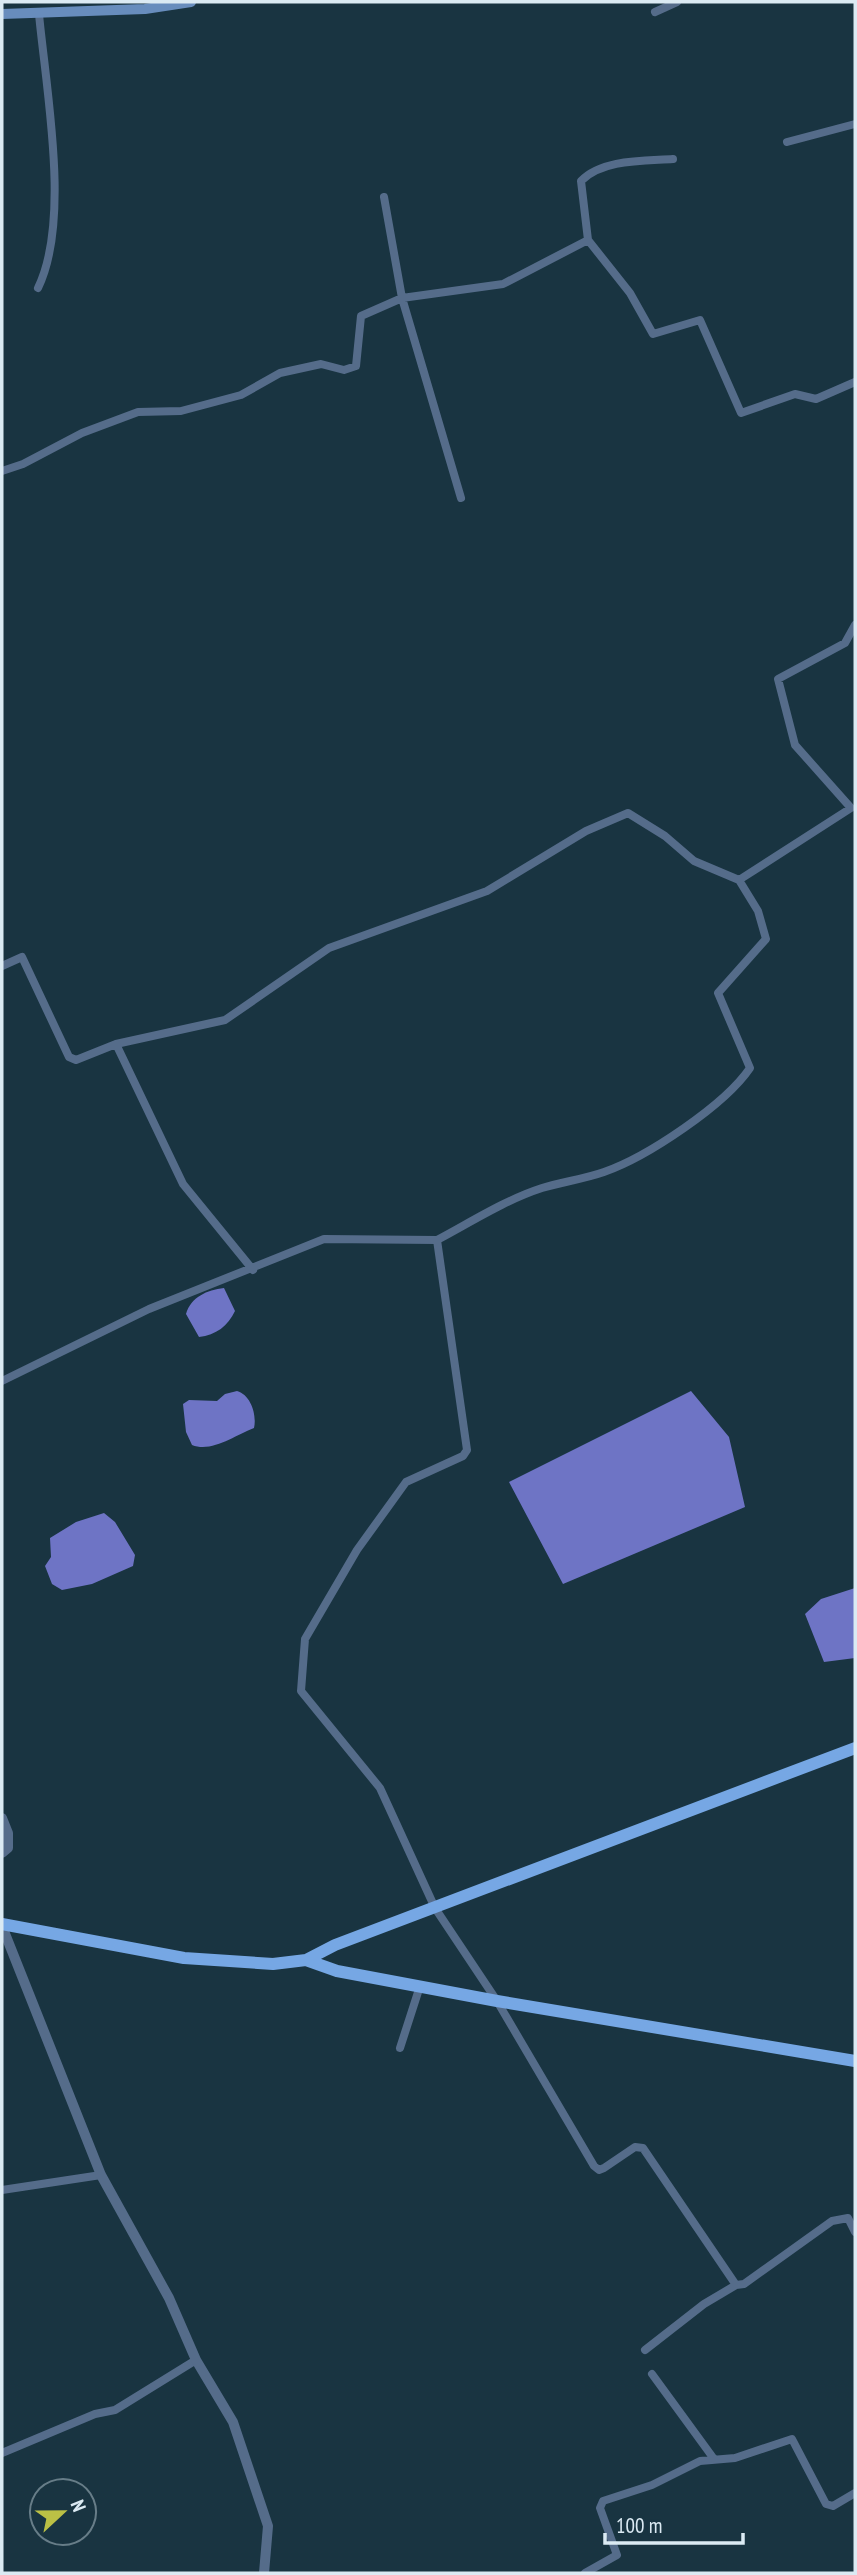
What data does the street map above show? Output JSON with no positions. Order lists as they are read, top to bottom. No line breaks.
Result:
{"scale_bar":"100 m","north":"right"}
